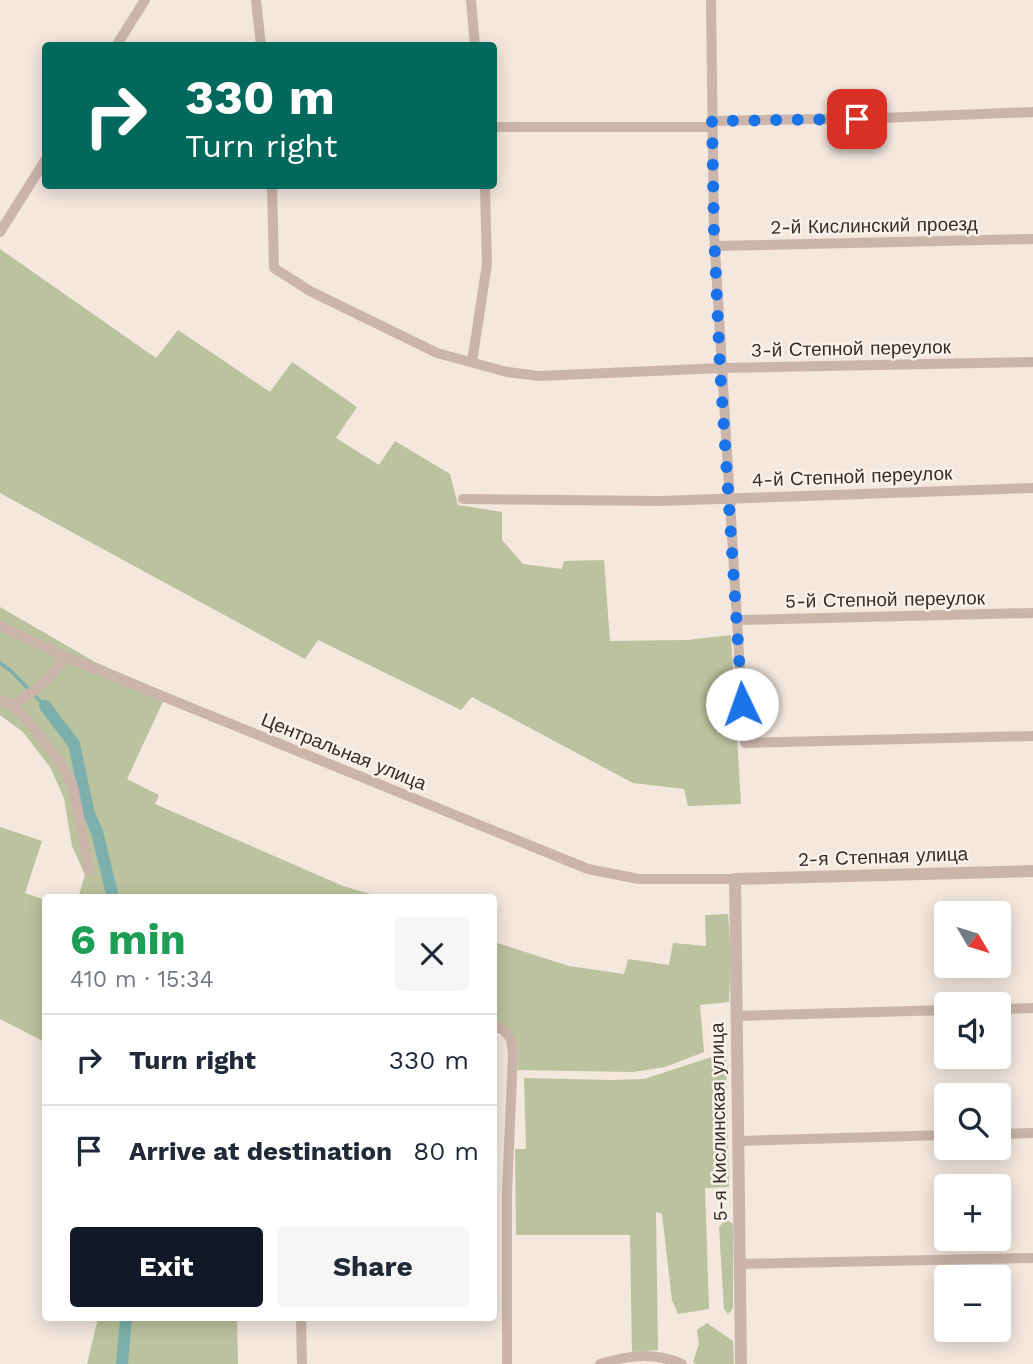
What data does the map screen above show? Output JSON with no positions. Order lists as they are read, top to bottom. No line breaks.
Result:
{"streets":{"street":["2-й Кислинский проезд","3-й Степной переулок","4-й Степной переулок","5-й Степной переулок","Центральная улица","2-я Степная улица","5-я Кислинская улица"]},"crossings":[["Центральная улица","2-я Степная улица"],["Центральная улица","5-я Кислинская улица"],["2-я Степная улица","5-я Кислинская улица"]],"north":"bottom right","page":{"turn":["330 m","Turn right"],"heading":["6 min","410 m · 15:34"],"map_buttons":["+","−"],"list":[{"name":"Turn right","value":"330 m"},{"name":"Arrive at destination","value":"80 m"}],"buttons":["Exit","Share"]}}
